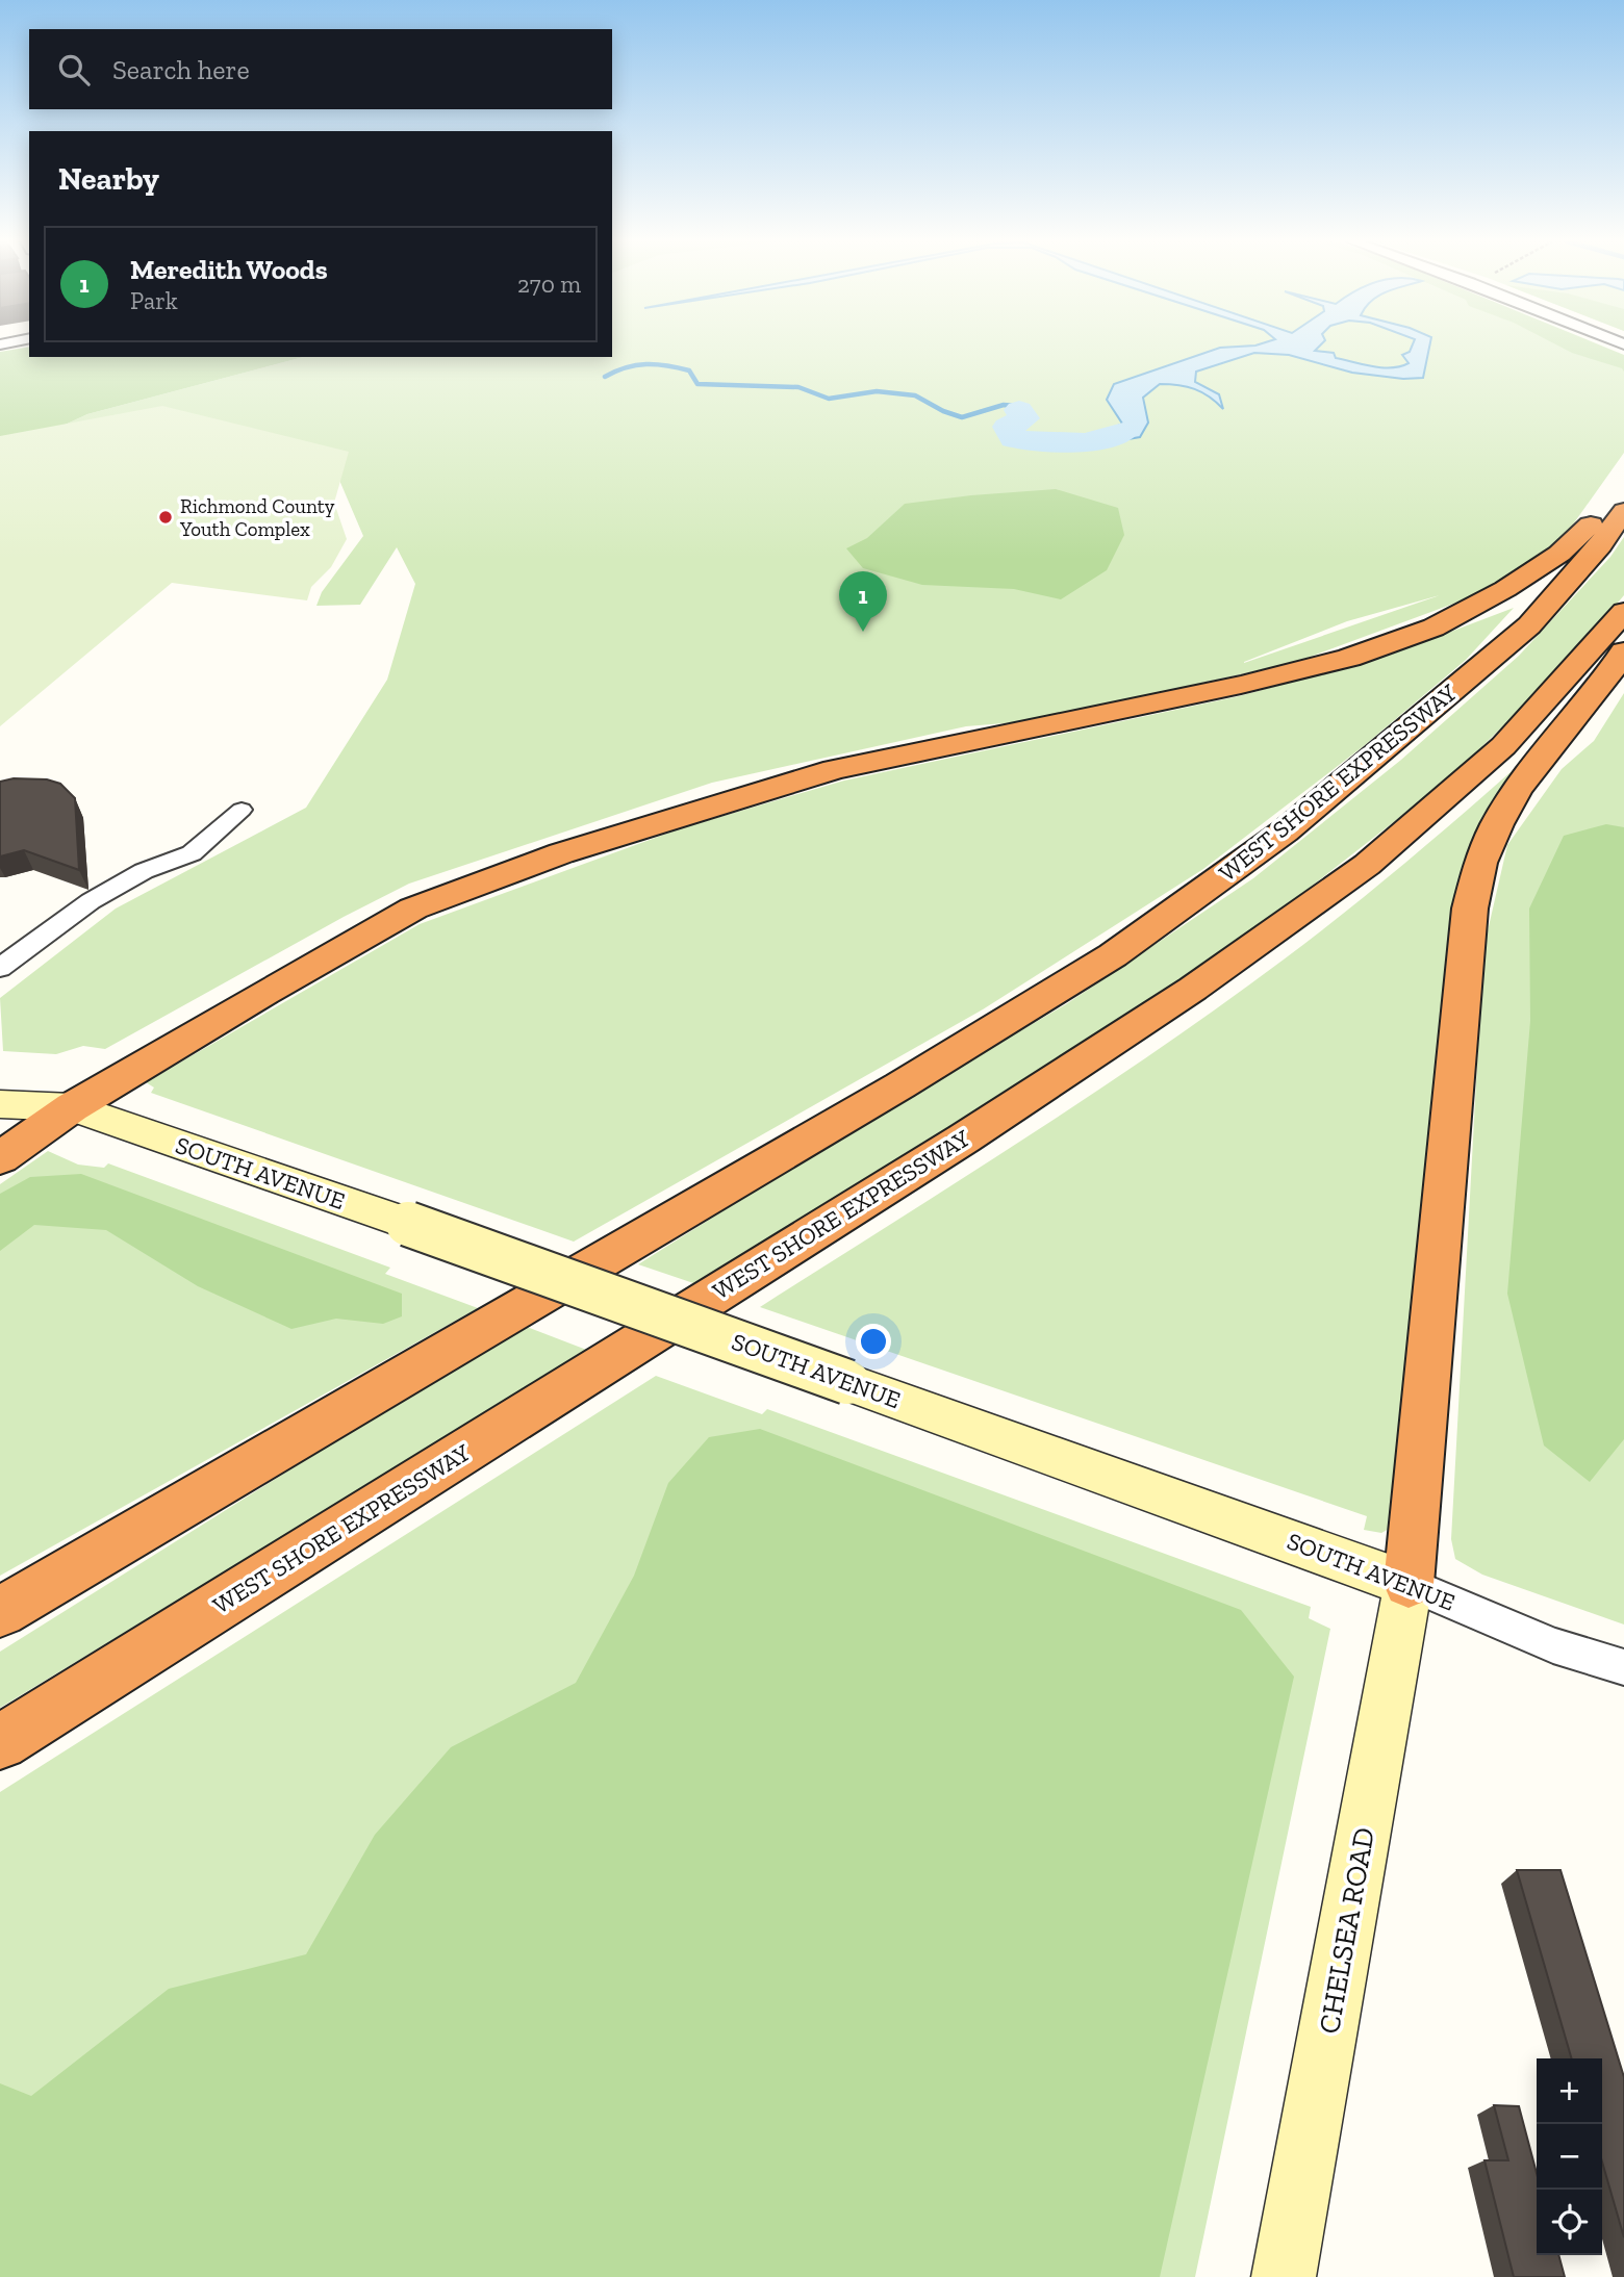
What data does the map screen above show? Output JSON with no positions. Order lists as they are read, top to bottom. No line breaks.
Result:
{"streets":{"highway":["WEST SHORE EXPRESSWAY"],"street":["SOUTH AVENUE","CHELSEA ROAD"]},"crossings":[["SOUTH AVENUE","CHELSEA ROAD"]],"places":["Richmond County Youth Complex"],"page":{"search":"Search here","heading":"Nearby","list":[{"mark":"1","name":"Meredith Woods","note":"Park","value":"270 m"}],"pins":"1","map_buttons":["+","−"]}}
